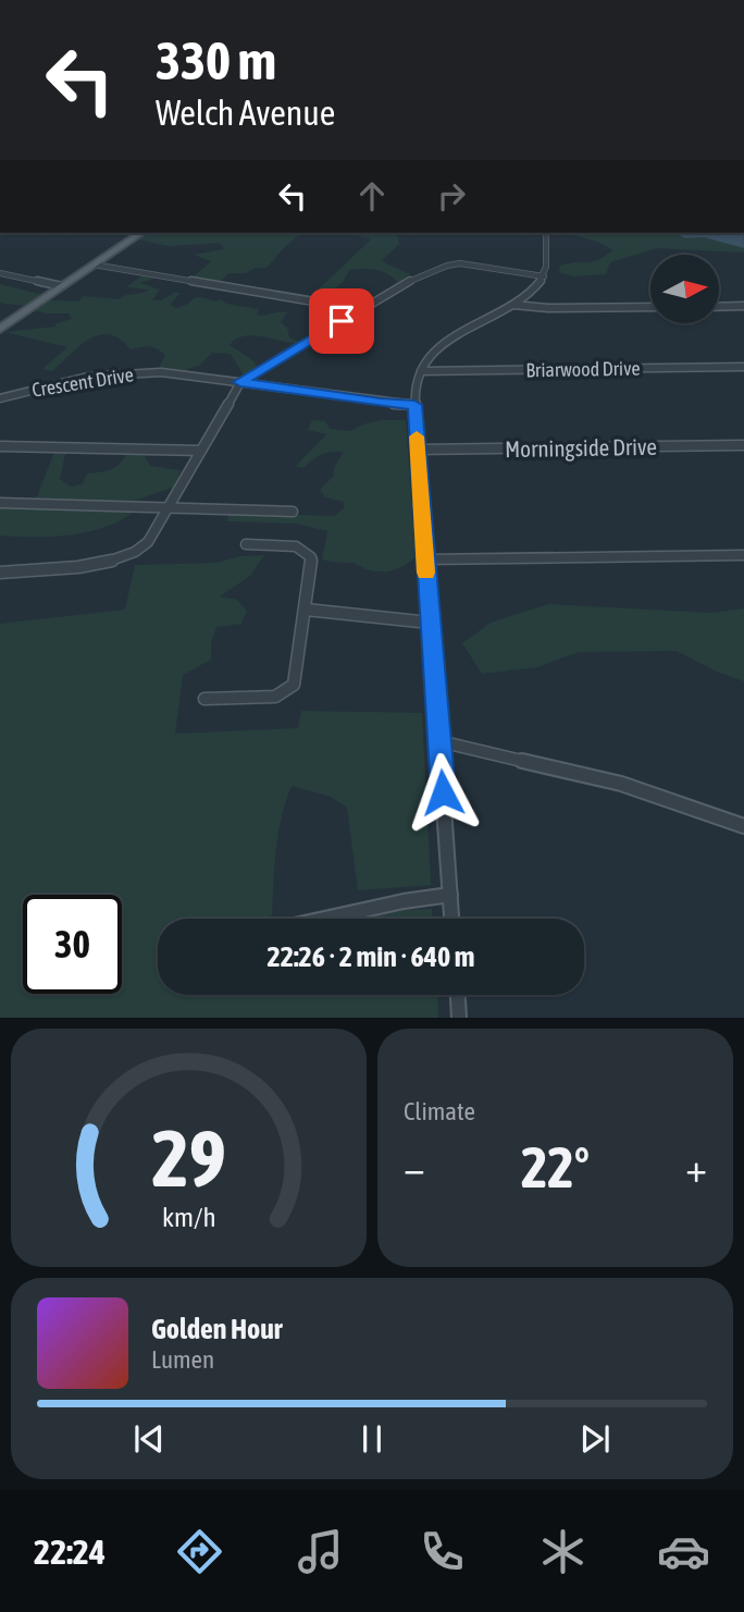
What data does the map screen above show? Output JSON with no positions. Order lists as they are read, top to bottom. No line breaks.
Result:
{"streets":{"street":["Briarwood Drive","Crescent Drive","Morningside Drive"]},"north":"right","page":{"turn":["330 m","Welch Avenue"],"limit":"30","trip":"22:26 · 2 min · 640 m","tile":"Climate","heat":["−","22°","+"],"song":["Golden Hour","Lumen"],"tabs":"22:24","gauge":["29","km/h"]}}
